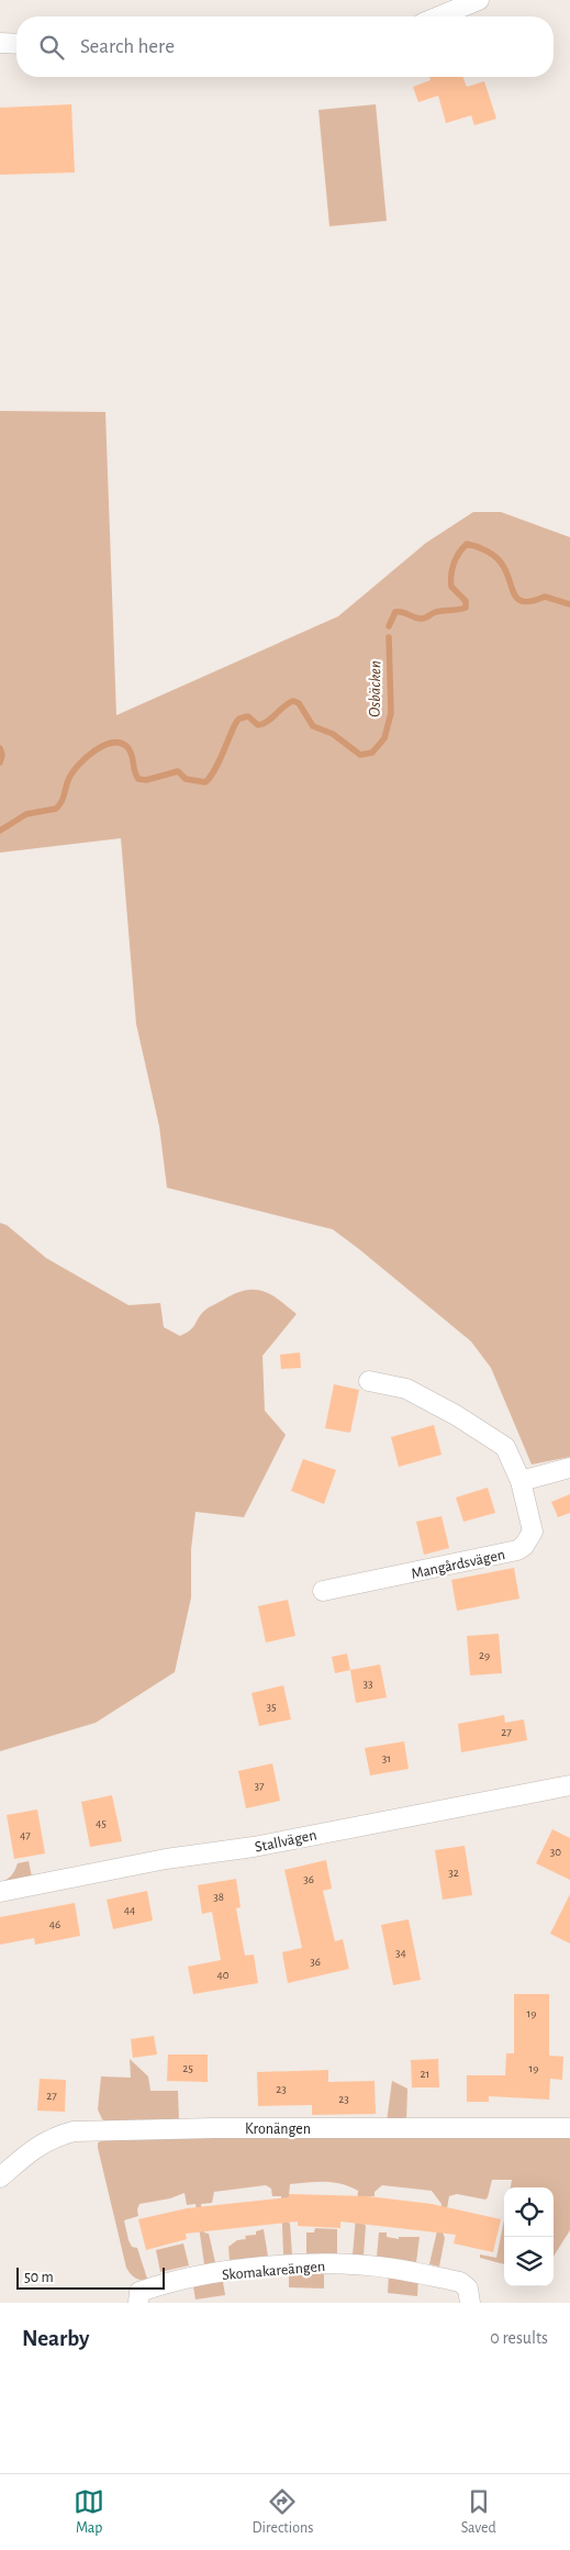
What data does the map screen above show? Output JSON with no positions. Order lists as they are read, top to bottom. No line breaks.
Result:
{"streets":{"street":["Mangårdsvägen","Stallvägen","Kronängen","Skomakareängen"]},"water":["Osbäcken"],"house_numbers":["29","33","35","27","31","37","45","47","30","32","36","38","44","46","34","36","40","19","25","19","21","23","27","23"],"scale_bar":"50 m","page":{"search":"Search here","scale":"50 m","heading":["Nearby","0 results"],"nav":["Map","Directions","Saved"]}}
